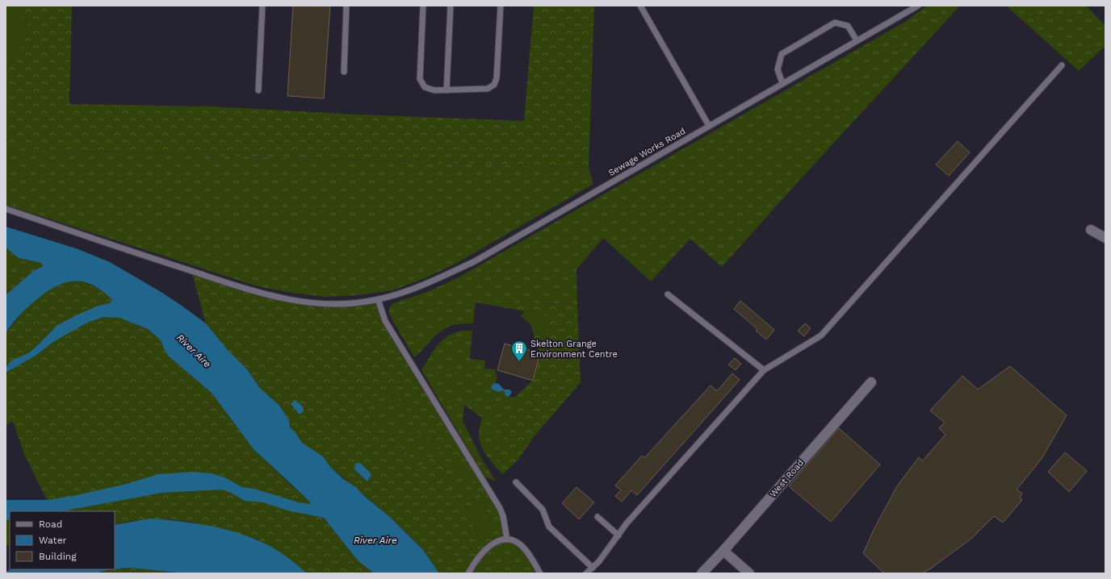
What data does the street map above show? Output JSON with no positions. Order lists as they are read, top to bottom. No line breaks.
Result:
{"streets":{"street":["West Road"],"lane":["Sewage Works Road"]},"water":["River Aire"],"places":{"building":["Skelton Grange Environment Centre"]},"legend":["Road","Water","Building"]}
